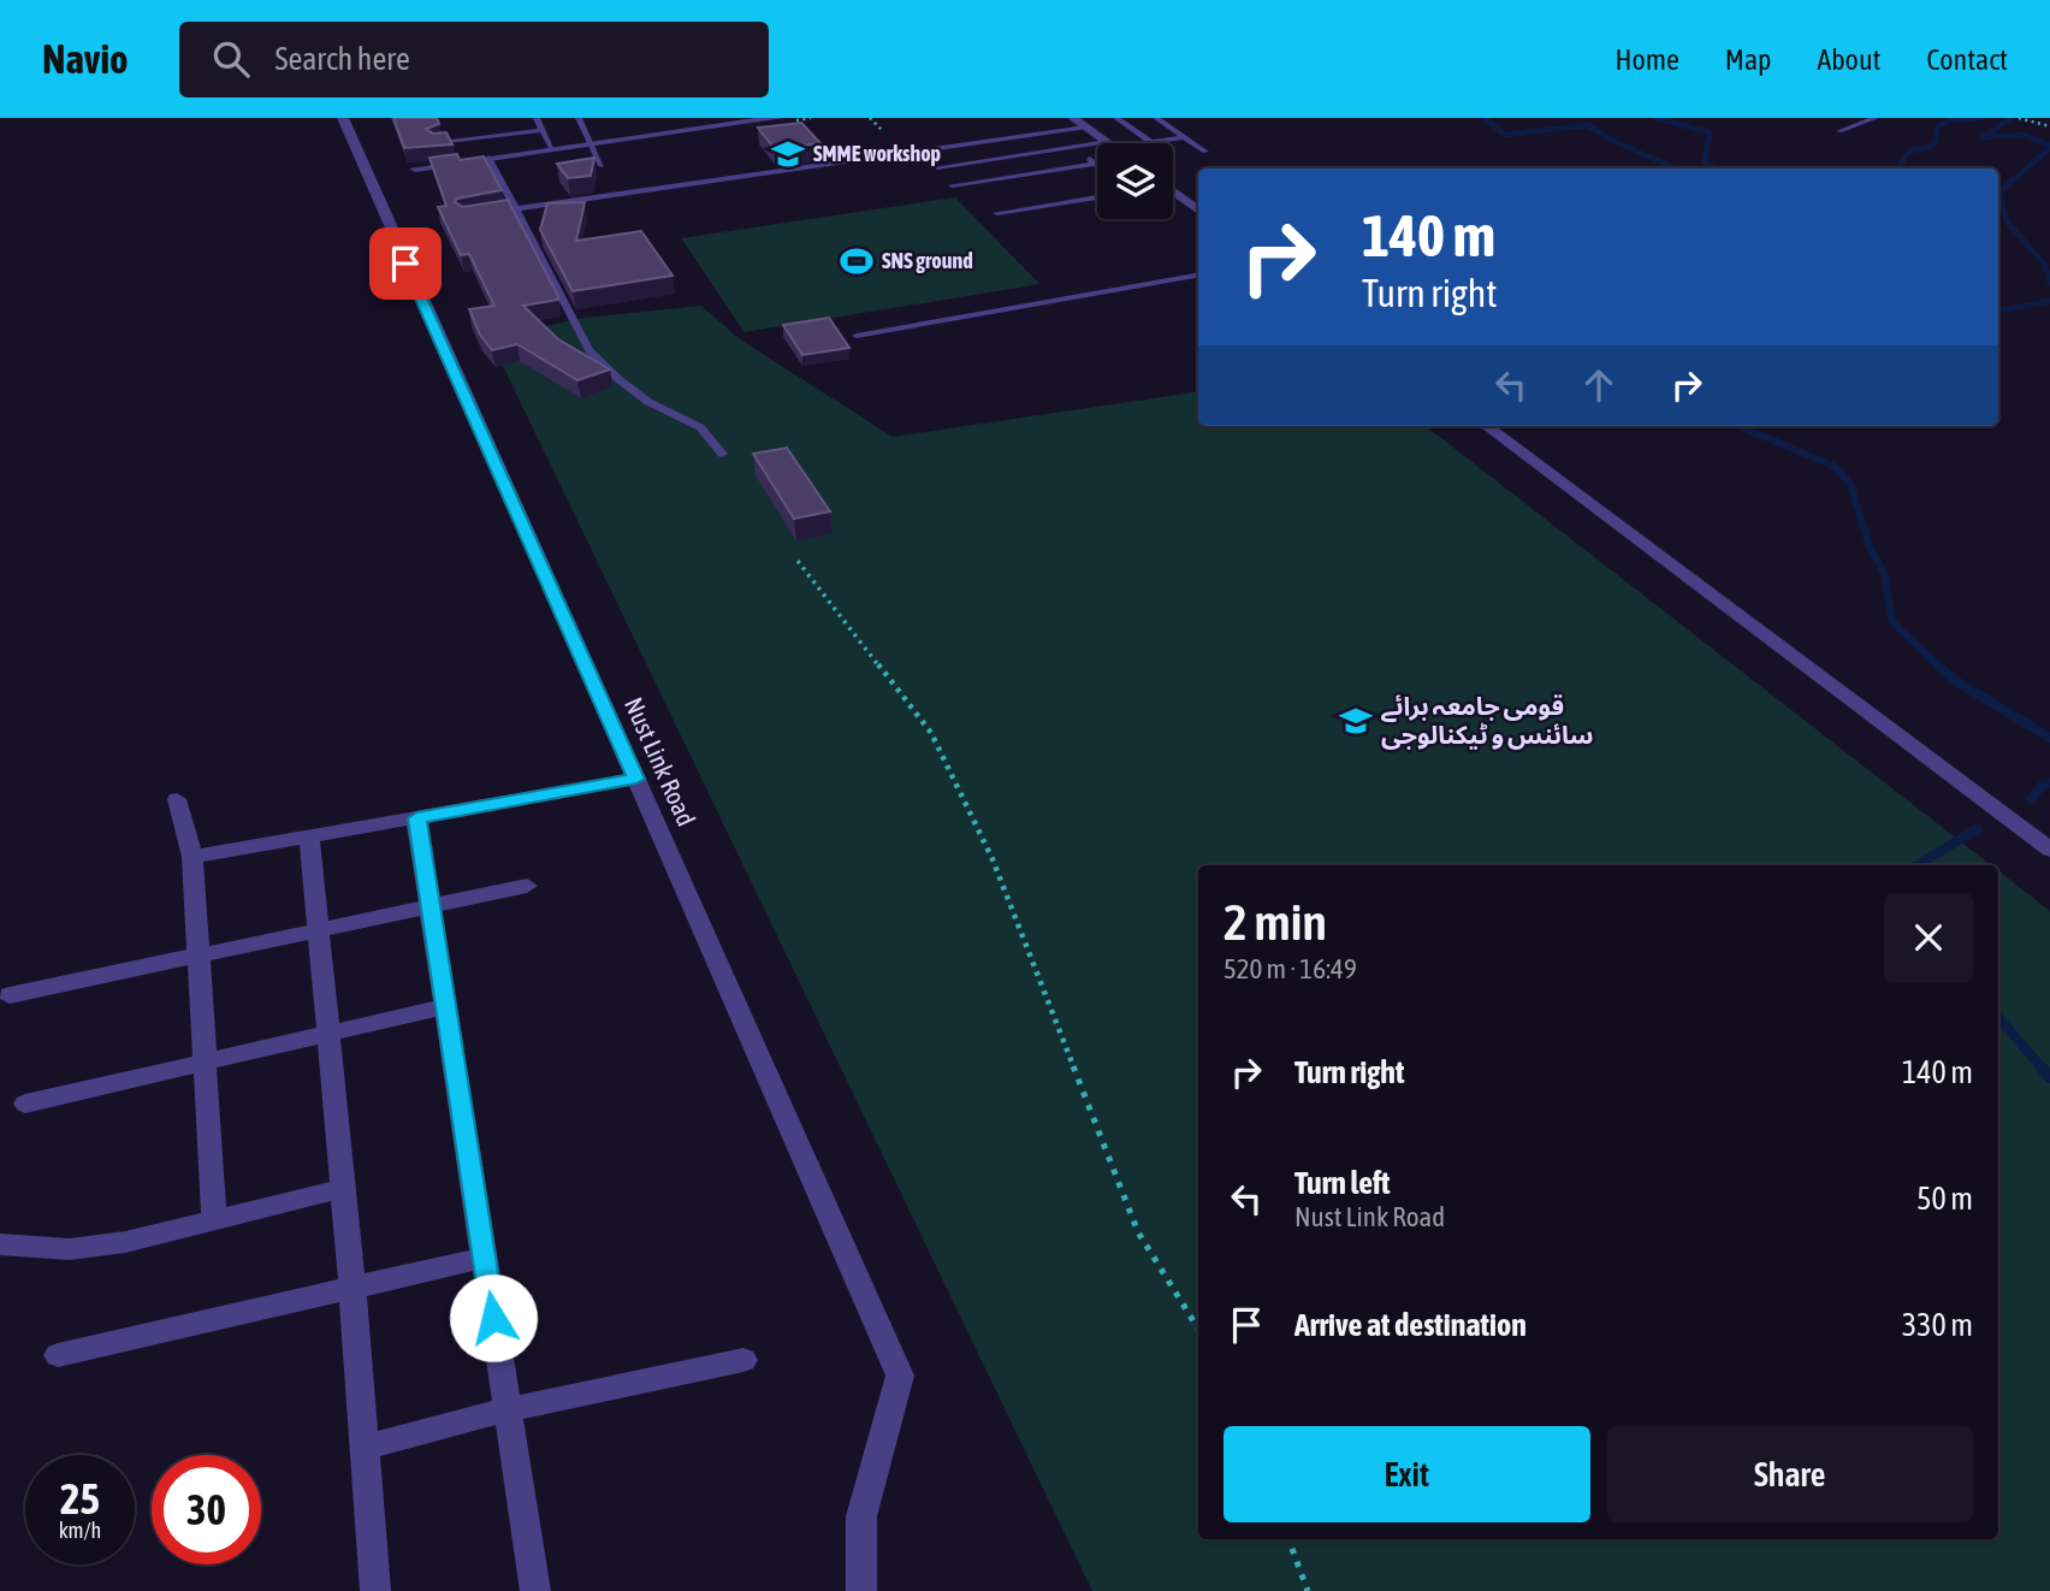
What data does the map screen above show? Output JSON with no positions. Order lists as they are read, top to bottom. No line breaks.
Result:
{"streets":{"street":["Nust Link Road"]},"places":{"school or university":["SMME workshop","قومی جامعہ برائے سائنس و ٹیکنالوجی"],"sports":["SNS ground"]},"page":{"header":"Navio","search":"Search here","nav":["Home","Map","About","Contact"],"turn":["140 m","Turn right"],"heading":["2 min","520 m · 16:49"],"list":[{"name":"Turn right","value":"140 m"},{"name":"Turn left","note":"Nust Link Road","value":"50 m"},{"name":"Arrive at destination","value":"330 m"}],"buttons":["Exit","Share"],"speed":"25 km/h","limit":"30"}}
